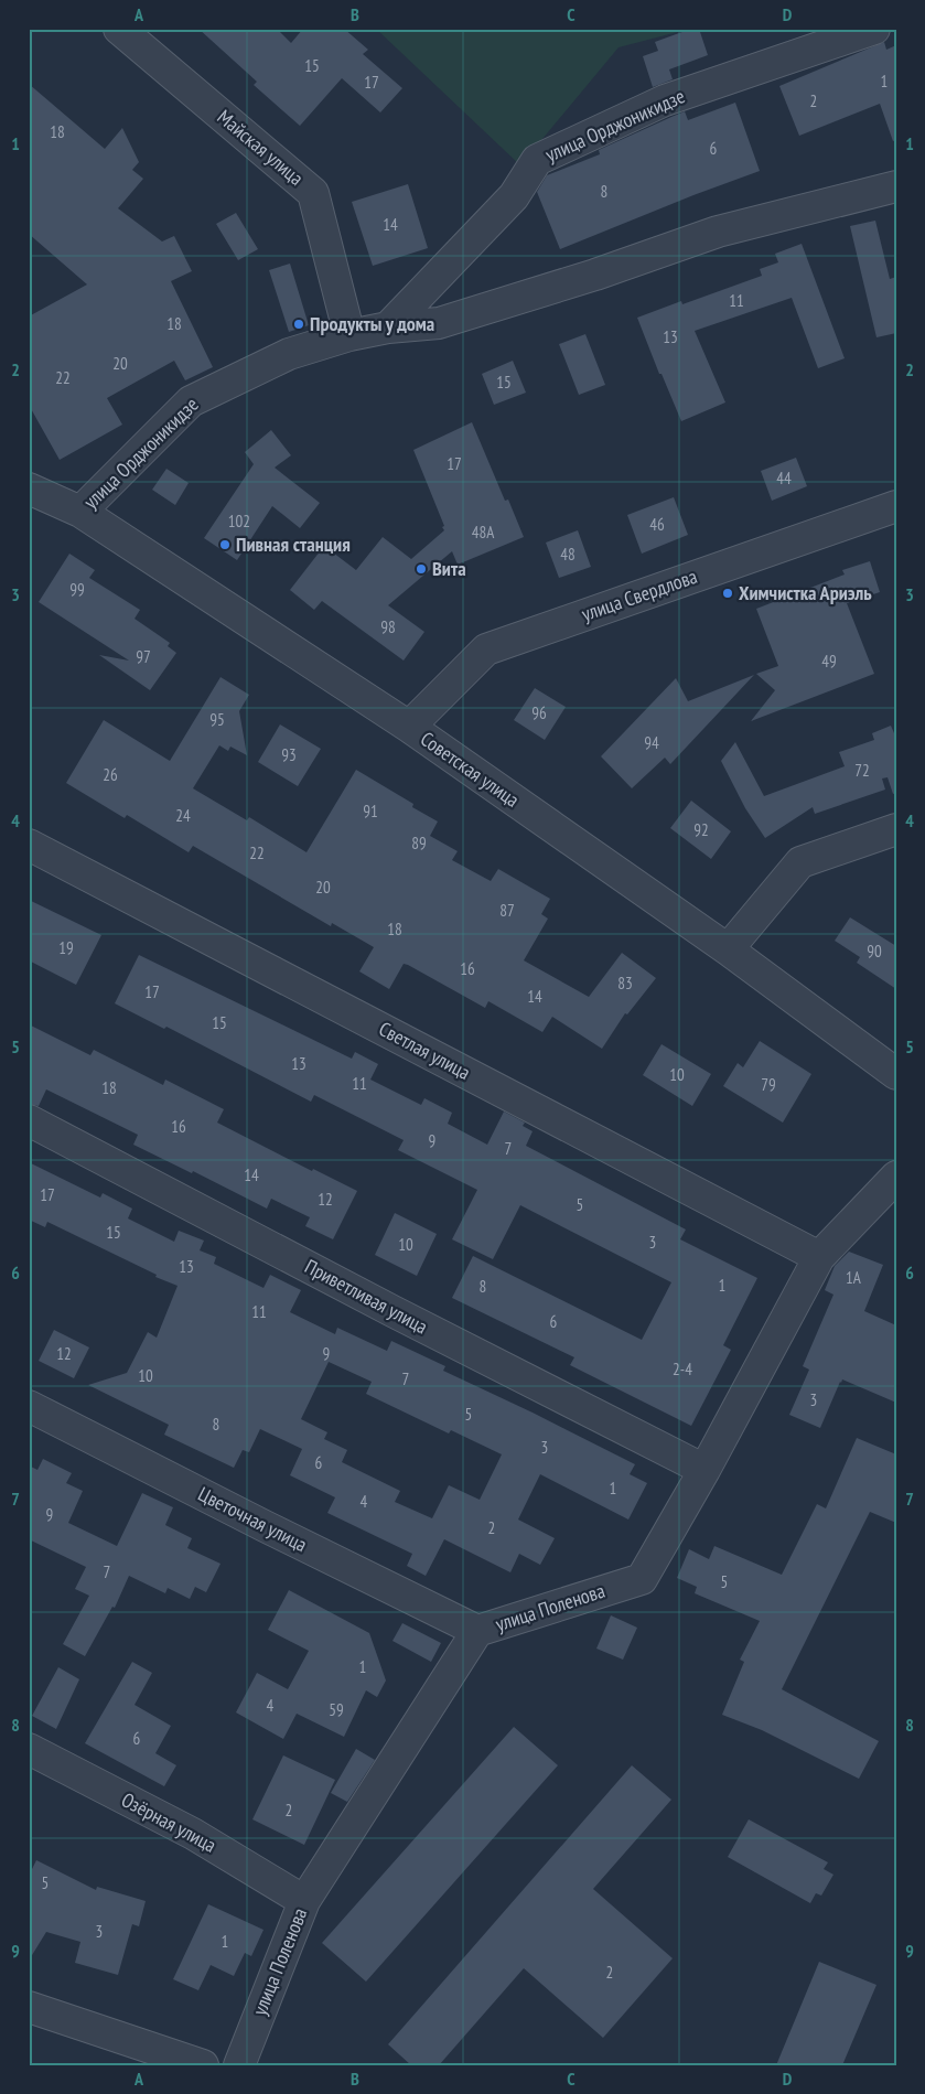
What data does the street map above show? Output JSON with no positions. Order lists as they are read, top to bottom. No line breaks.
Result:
{"streets":{"street":["улица Орджоникидзе","Майская улица","улица Свердлова","Советская улица","Светлая улица","Приветливая улица","Цветочная улица","улица Поленова","Озёрная улица"]},"crossings":[["улица Орджоникидзе","Майская улица"],["улица Орджоникидзе","Советская улица"],["улица Свердлова","Советская улица"],["Светлая улица","улица Поленова"],["Приветливая улица","улица Поленова"],["Цветочная улица","улица Поленова"],["улица Поленова","Озёрная улица"]],"places":["Продукты у дома","Пивная станция","Вита","Химчистка Ариэль"],"house_numbers":["15","1","17","2","18","6","8","14","11","18","13","20","22","15","17","44","102","46","48А","48","99","98","97","49","96","95","94","93","72","26","91","24","92","89","22","20","87","18","19","90","16","83","17","14","15","13","10","11","79","18","16","9","7","14","17","12","5","15","3","10","13","1А","1","8","11","6","12","9","2-4","10","7","3","5","8","3","6","1","4","9","2","7","5","1","4","59","6","2","5","3","1","2"],"grid":{"columns":["A","B","C","D"],"rows":["1","2","3","4","5","6","7","8","9"]}}
